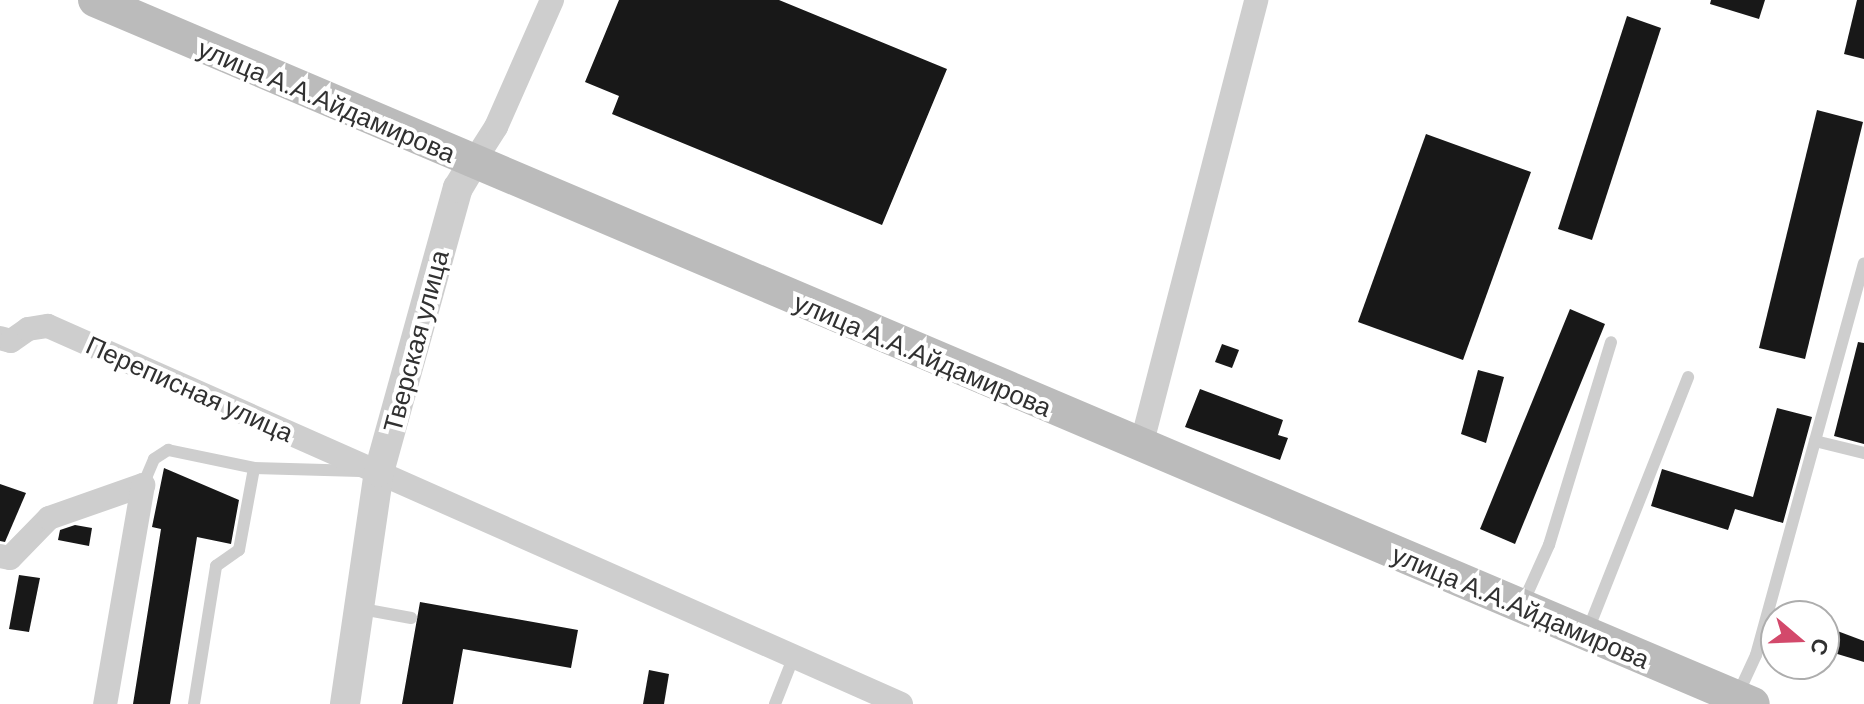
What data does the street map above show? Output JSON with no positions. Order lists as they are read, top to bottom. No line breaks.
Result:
{"streets":{"main road":["улица А.А.Айдамирова"],"street":["Тверская улица","Переписная улица"]},"crossings":[["улица А.А.Айдамирова","Тверская улица"],["Тверская улица","Переписная улица"]],"north":"right"}
